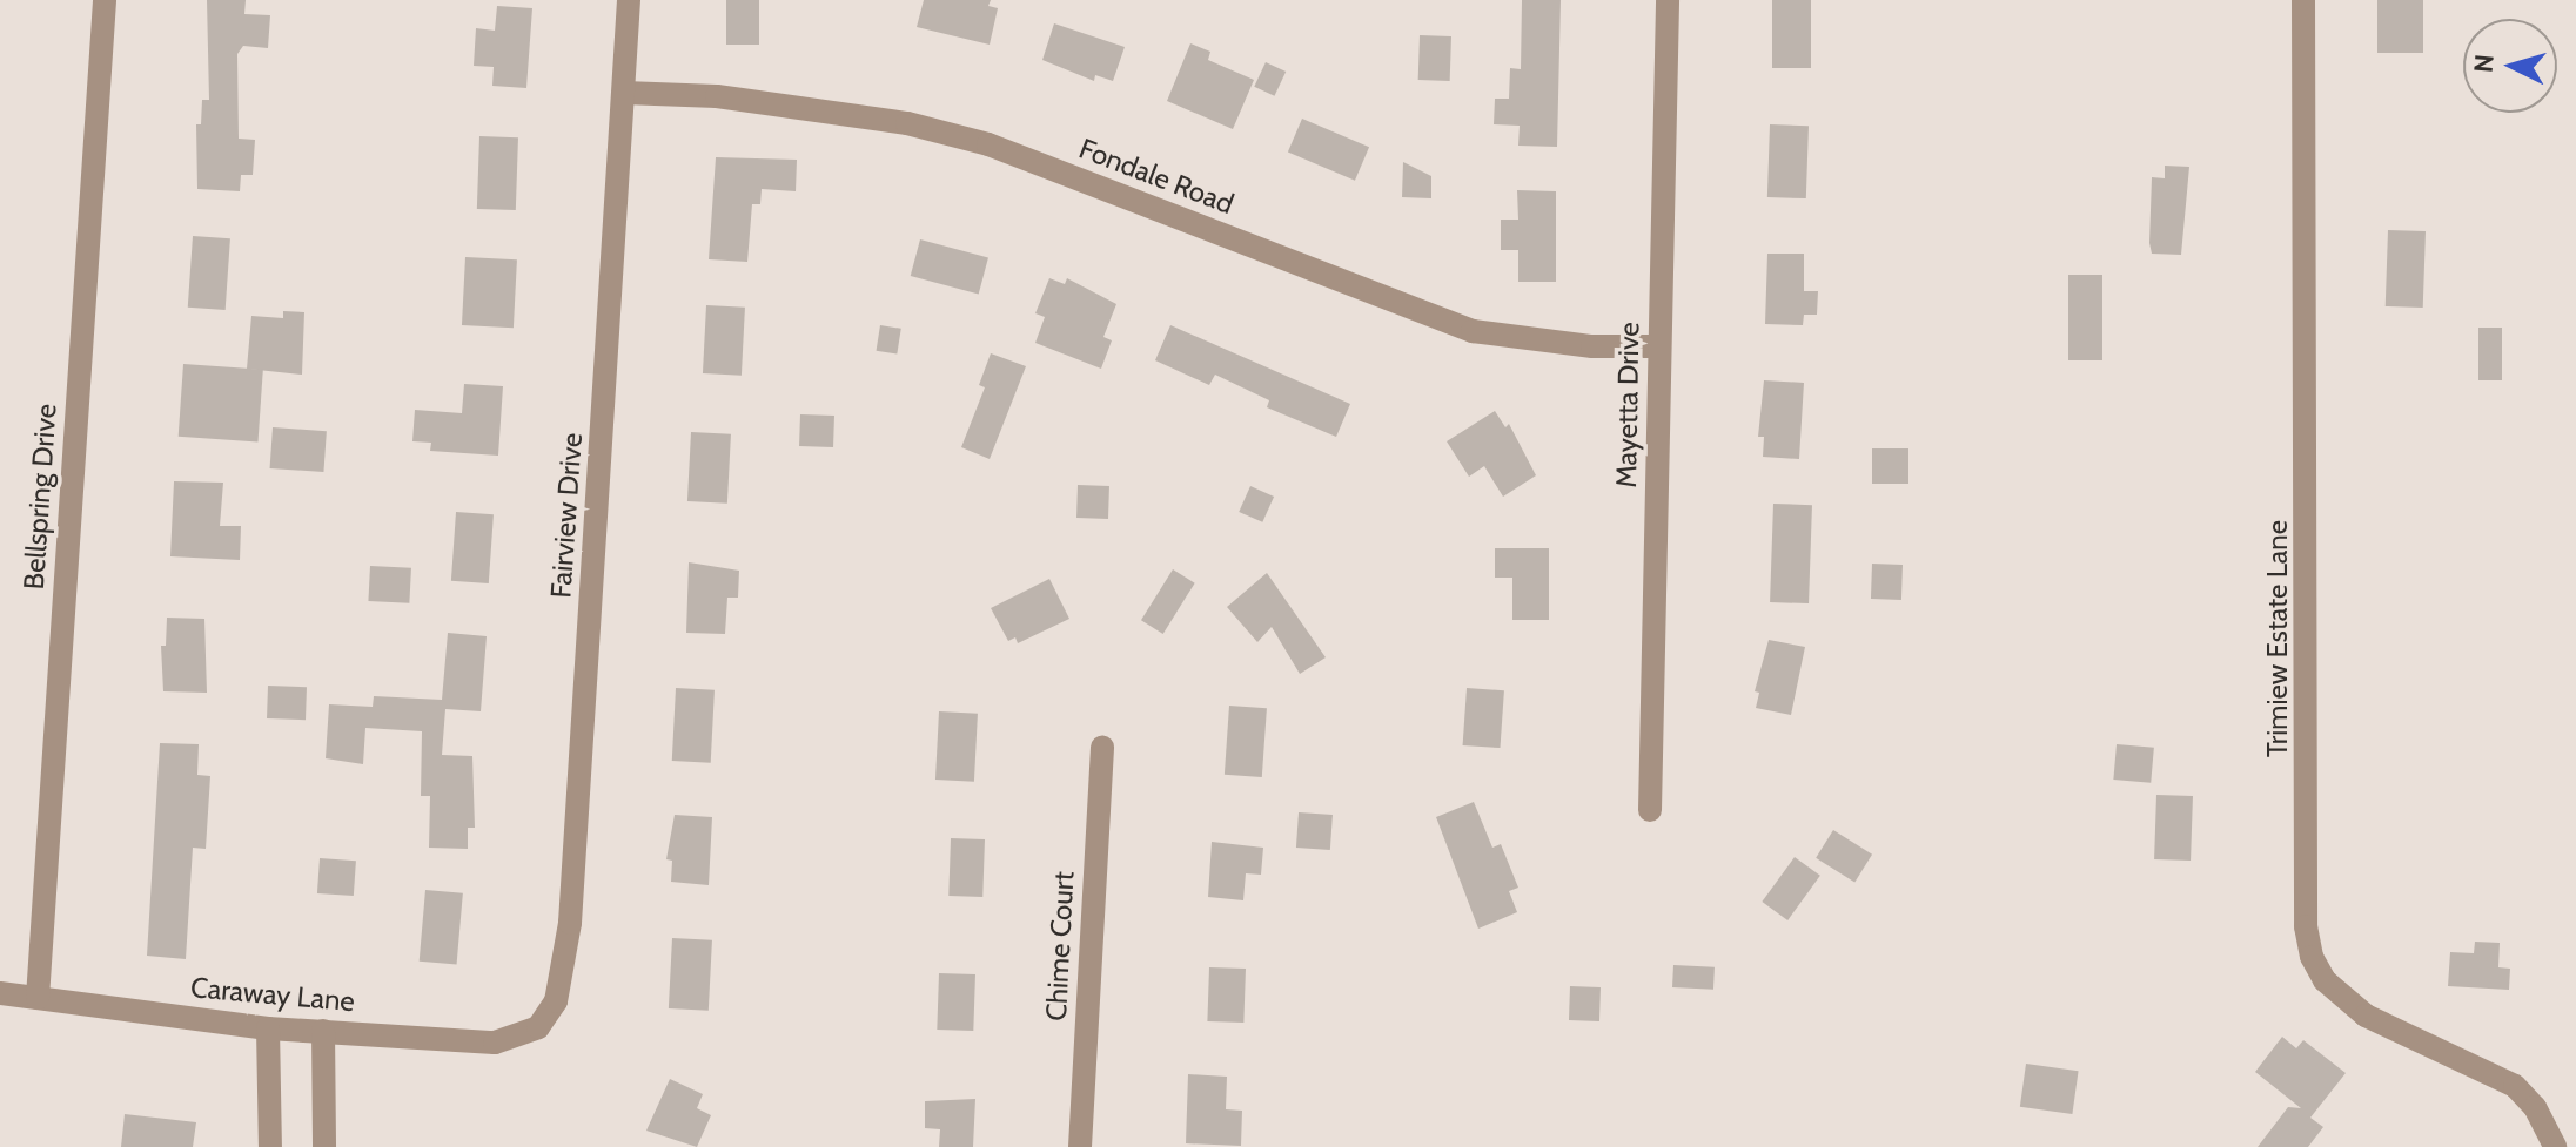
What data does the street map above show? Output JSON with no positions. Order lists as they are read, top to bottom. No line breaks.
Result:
{"streets":{"street":["Fondale Road","Mayetta Drive","Bellspring Drive","Fairview Drive","Trimiew Estate Lane","Chime Court","Caraway Lane"]},"crossings":[["Fondale Road","Mayetta Drive"],["Fondale Road","Fairview Drive"],["Bellspring Drive","Caraway Lane"],["Fairview Drive","Caraway Lane"]],"north":"left"}
